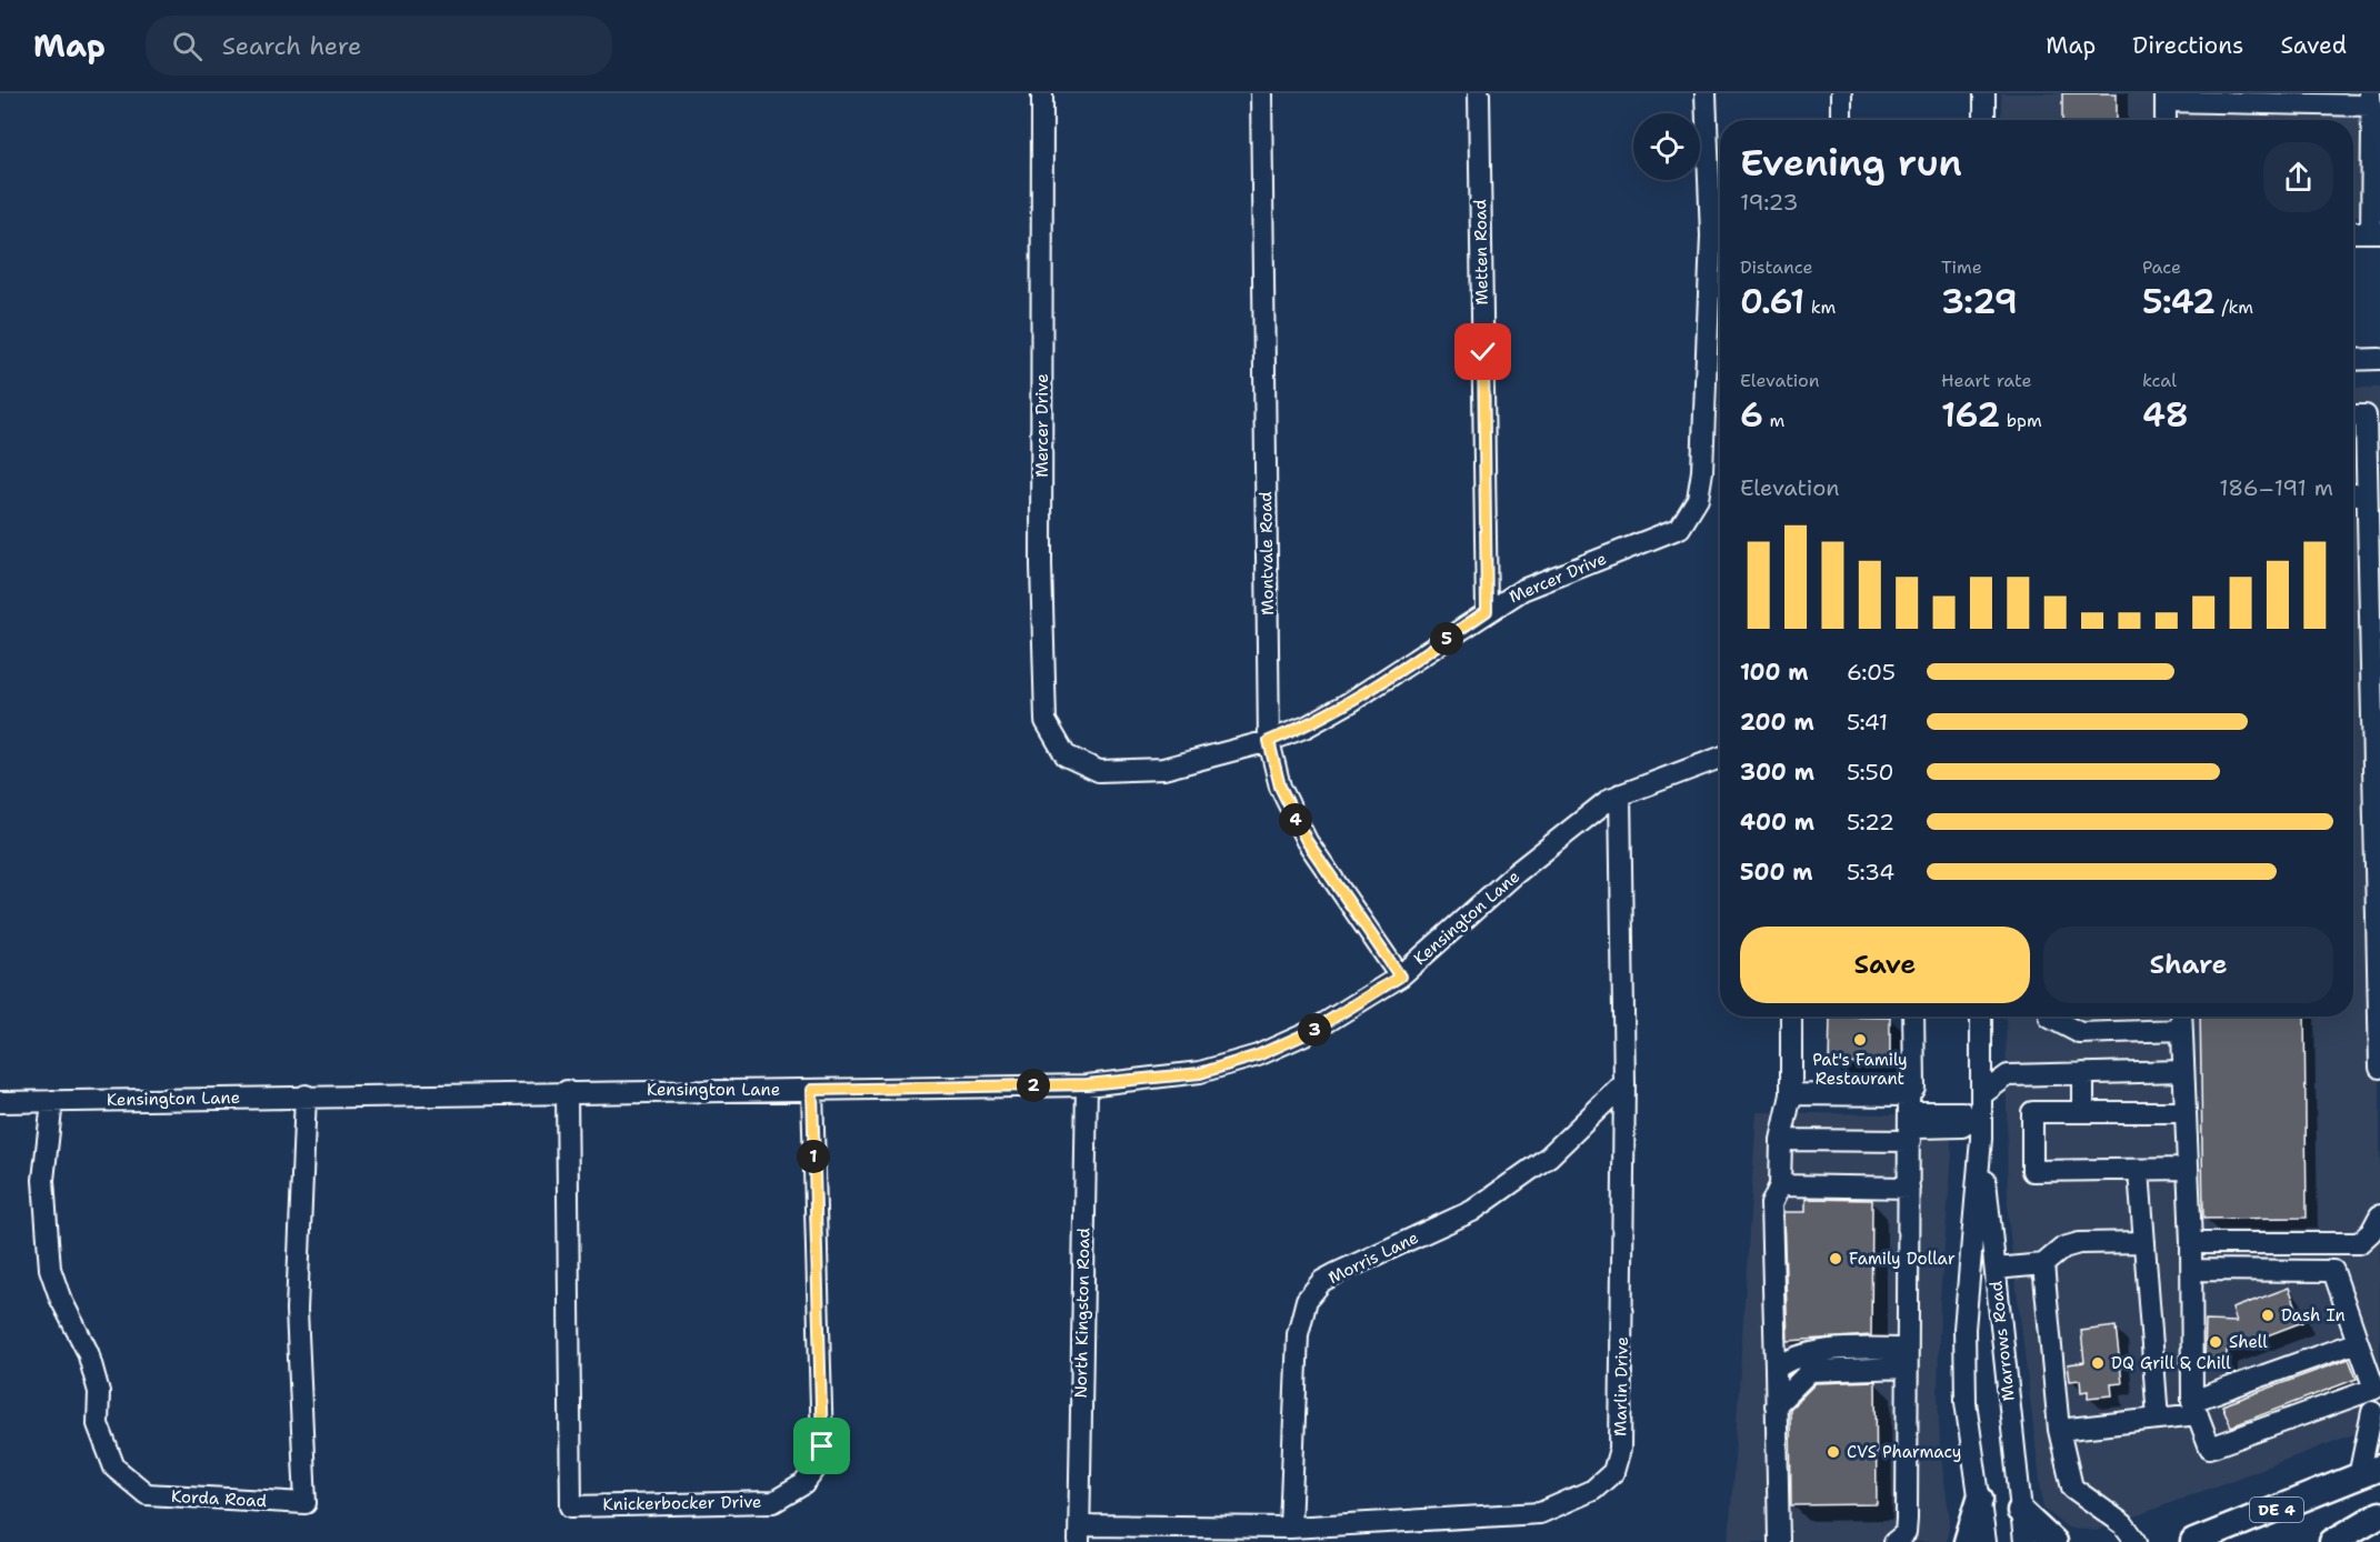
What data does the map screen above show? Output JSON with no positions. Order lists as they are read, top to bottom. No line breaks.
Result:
{"streets":{"main road":["DE 4"],"street":["Metten Road","Mercer Drive","Montvale Road","Kensington Lane","Morris Lane","North Kingston Road","Marrows Road","Marlin Drive","Korda Road","Knickerbocker Drive"]},"crossings":[["Metten Road","Mercer Drive"],["Mercer Drive","Montvale Road"],["Montvale Road","Kensington Lane"],["Kensington Lane","North Kingston Road"],["Kensington Lane","Marlin Drive"],["Kensington Lane","Korda Road"],["Kensington Lane","Knickerbocker Drive"],["Morris Lane","Marlin Drive"],["North Kingston Road","Marlin Drive"]],"places":["Pat's Family Restaurant","Family Dollar","Dash In","Shell","DQ Grill & Chill","CVS Pharmacy"],"page":{"header":"Map","search":"Search here","nav":["Map","Directions","Saved"],"heading":["Evening run","19:23"],"stats":[["Distance","0.61 km"],["Time","3:29"],["Pace","5:42 /km"],["Elevation","6 m"],["Heart rate","162 bpm"],["kcal","48"]],"chart":["Elevation","186–191 m"],"pins":["5","4","3","2","1"],"list":[{"name":"100 m","note":"6:05"},{"name":"200 m","note":"5:41"},{"name":"300 m","note":"5:50"},{"name":"400 m","note":"5:22"},{"name":"500 m","note":"5:34"}],"buttons":["Save","Share"]}}
